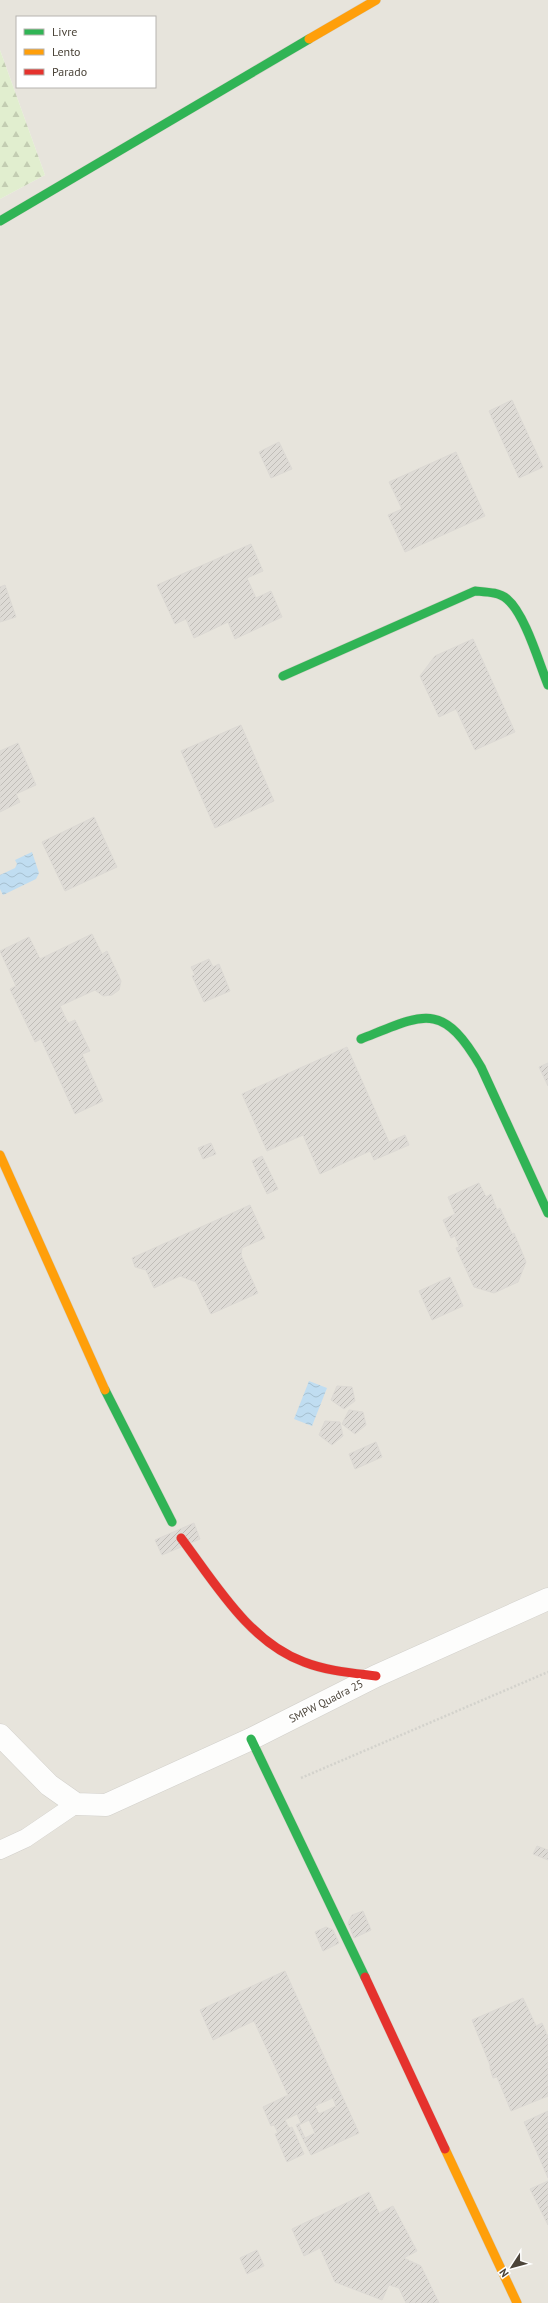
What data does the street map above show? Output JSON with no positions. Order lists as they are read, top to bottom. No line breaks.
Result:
{"streets":{"street":["SMPW Quadra 25"]},"legend":["Livre","Lento","Parado"],"north":"bottom left"}
